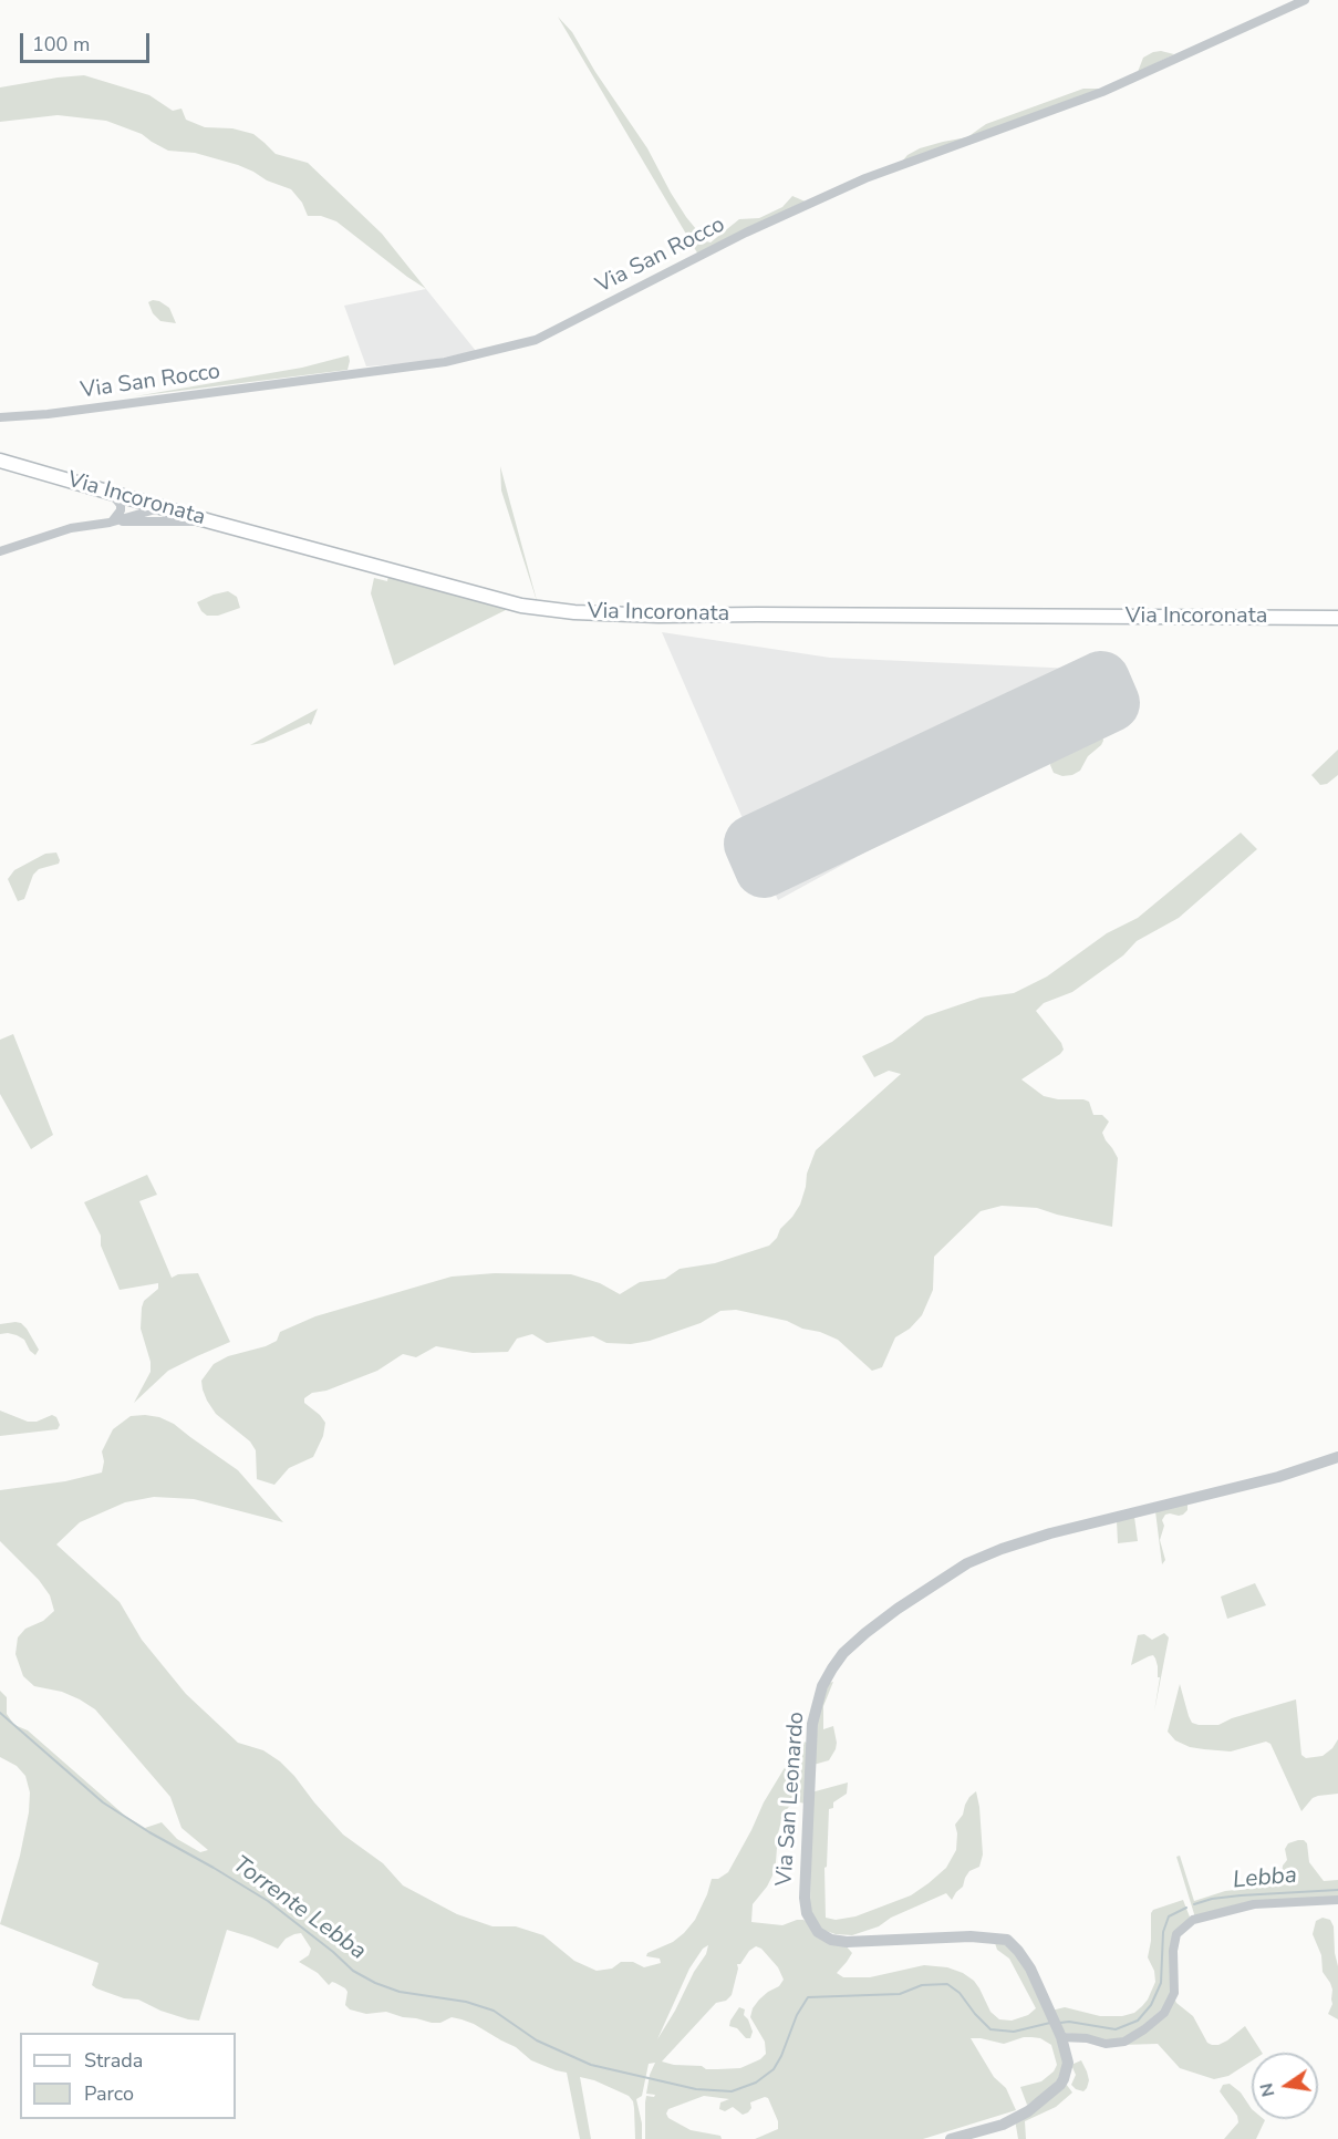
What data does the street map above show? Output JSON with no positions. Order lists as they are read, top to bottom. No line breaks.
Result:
{"streets":{"main road":["Via Incoronata"],"street":["Via San Rocco","Via San Leonardo"]},"water":["Lebba","Torrente Lebba"],"legend":["Strada","Parco"],"scale_bar":"100 m","north":"left"}
